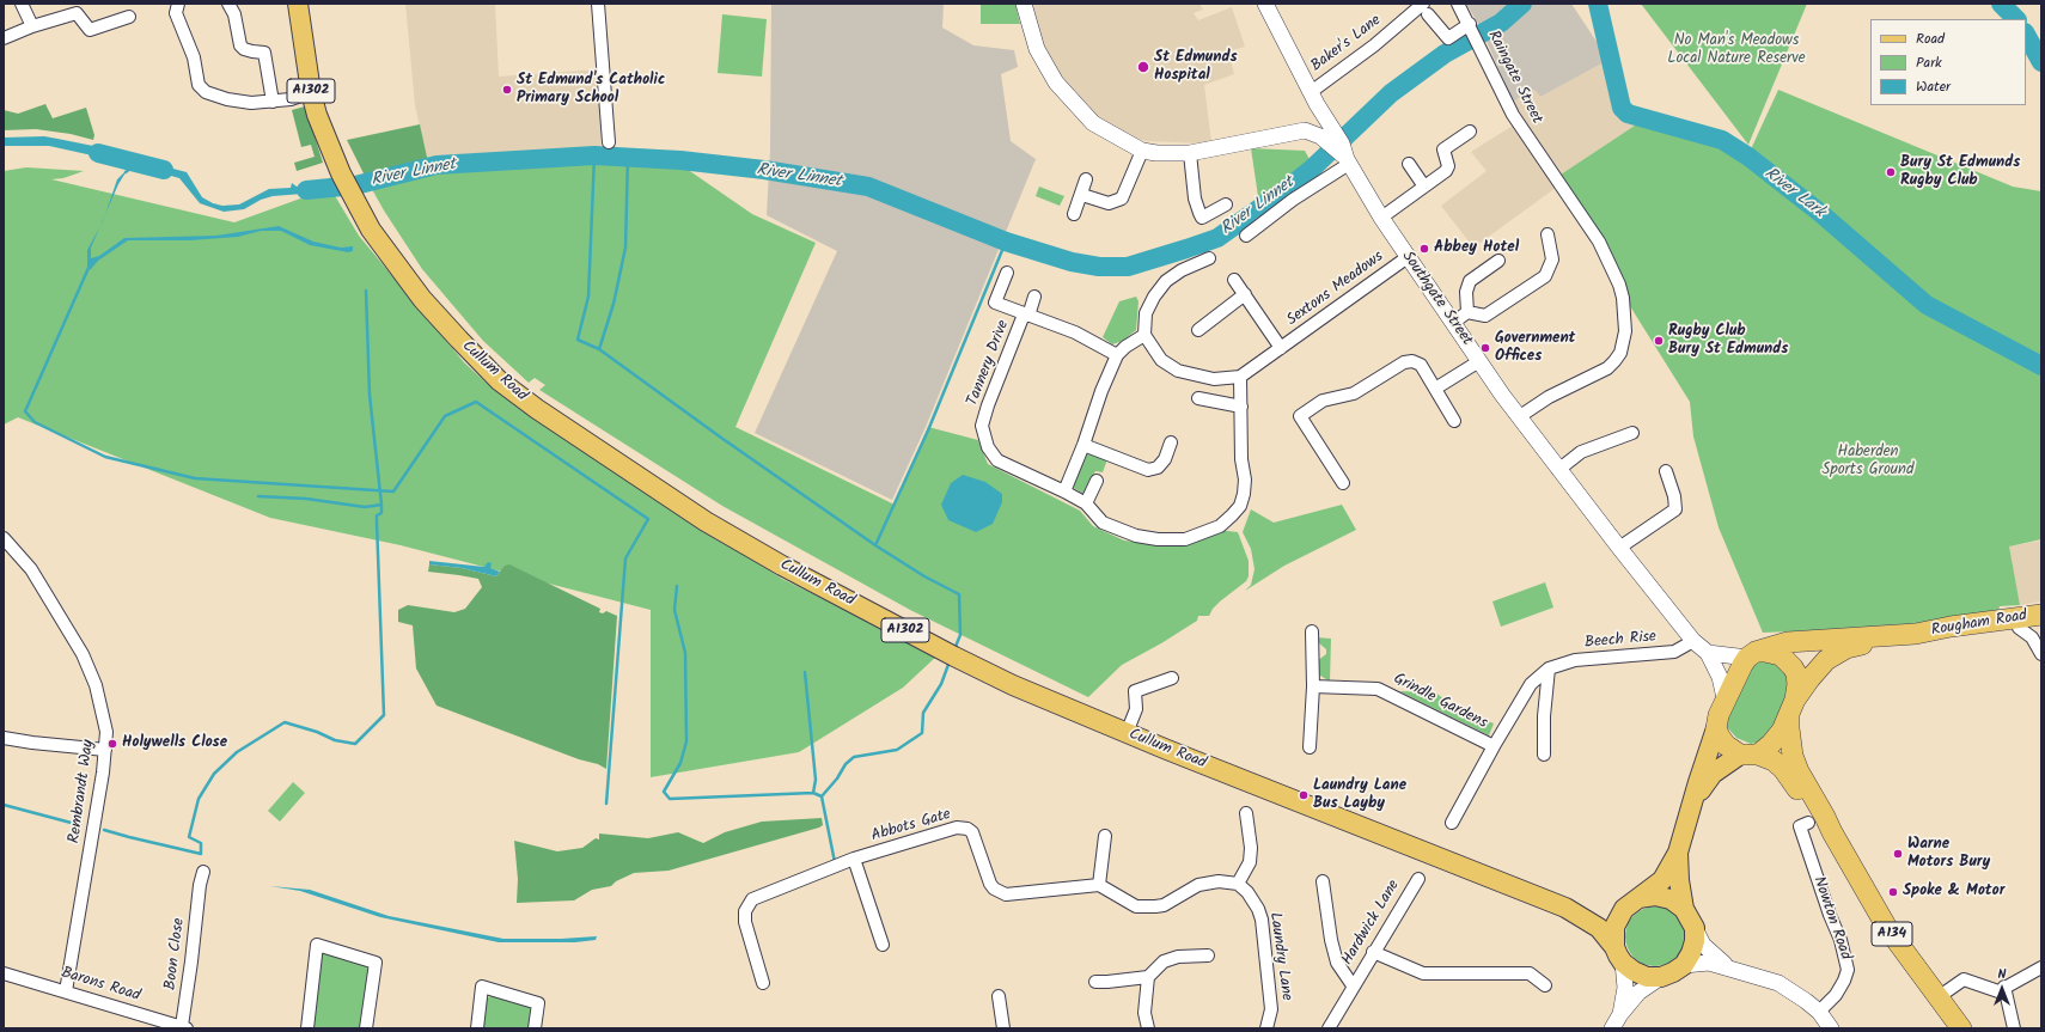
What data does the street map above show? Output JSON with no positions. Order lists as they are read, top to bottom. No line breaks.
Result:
{"streets":{"highway":["Rougham Road","A134"],"main road":["A1302","Cullum Road"],"street":["Baker's Lane","Raingate Street","Sextons Meadows","Southgate Street","Tannery Drive","Beech Rise","Grindle Gardens","Rembrandt Way","Abbots Gate","Nowton Road","Hardwick Lane","Boon Close","Laundry Lane","Barons Road"]},"crossings":[["Baker's Lane","Southgate Street"],["Raingate Street","Southgate Street"],["Sextons Meadows","Southgate Street"],["Sextons Meadows","Tannery Drive"],["Southgate Street","Beech Rise"],["Cullum Road","A134"],["Beech Rise","Grindle Gardens"],["Rembrandt Way","Barons Road"],["Boon Close","Barons Road"]],"water":["River Linnet","River Lark"],"parks":["No Man's Meadows Local Nature Reserve","Haberden Sports Ground"],"places":["St Edmunds Hospital","St Edmund's Catholic Primary School","Bury St Edmunds Rugby Club","Abbey Hotel","Rugby Club Bury St Edmunds","Government Offices","Holywells Close","Laundry Lane Bus Layby","Warne Motors Bury","Spoke & Motor"],"legend":["Road","Park","Water"],"north":"top"}
